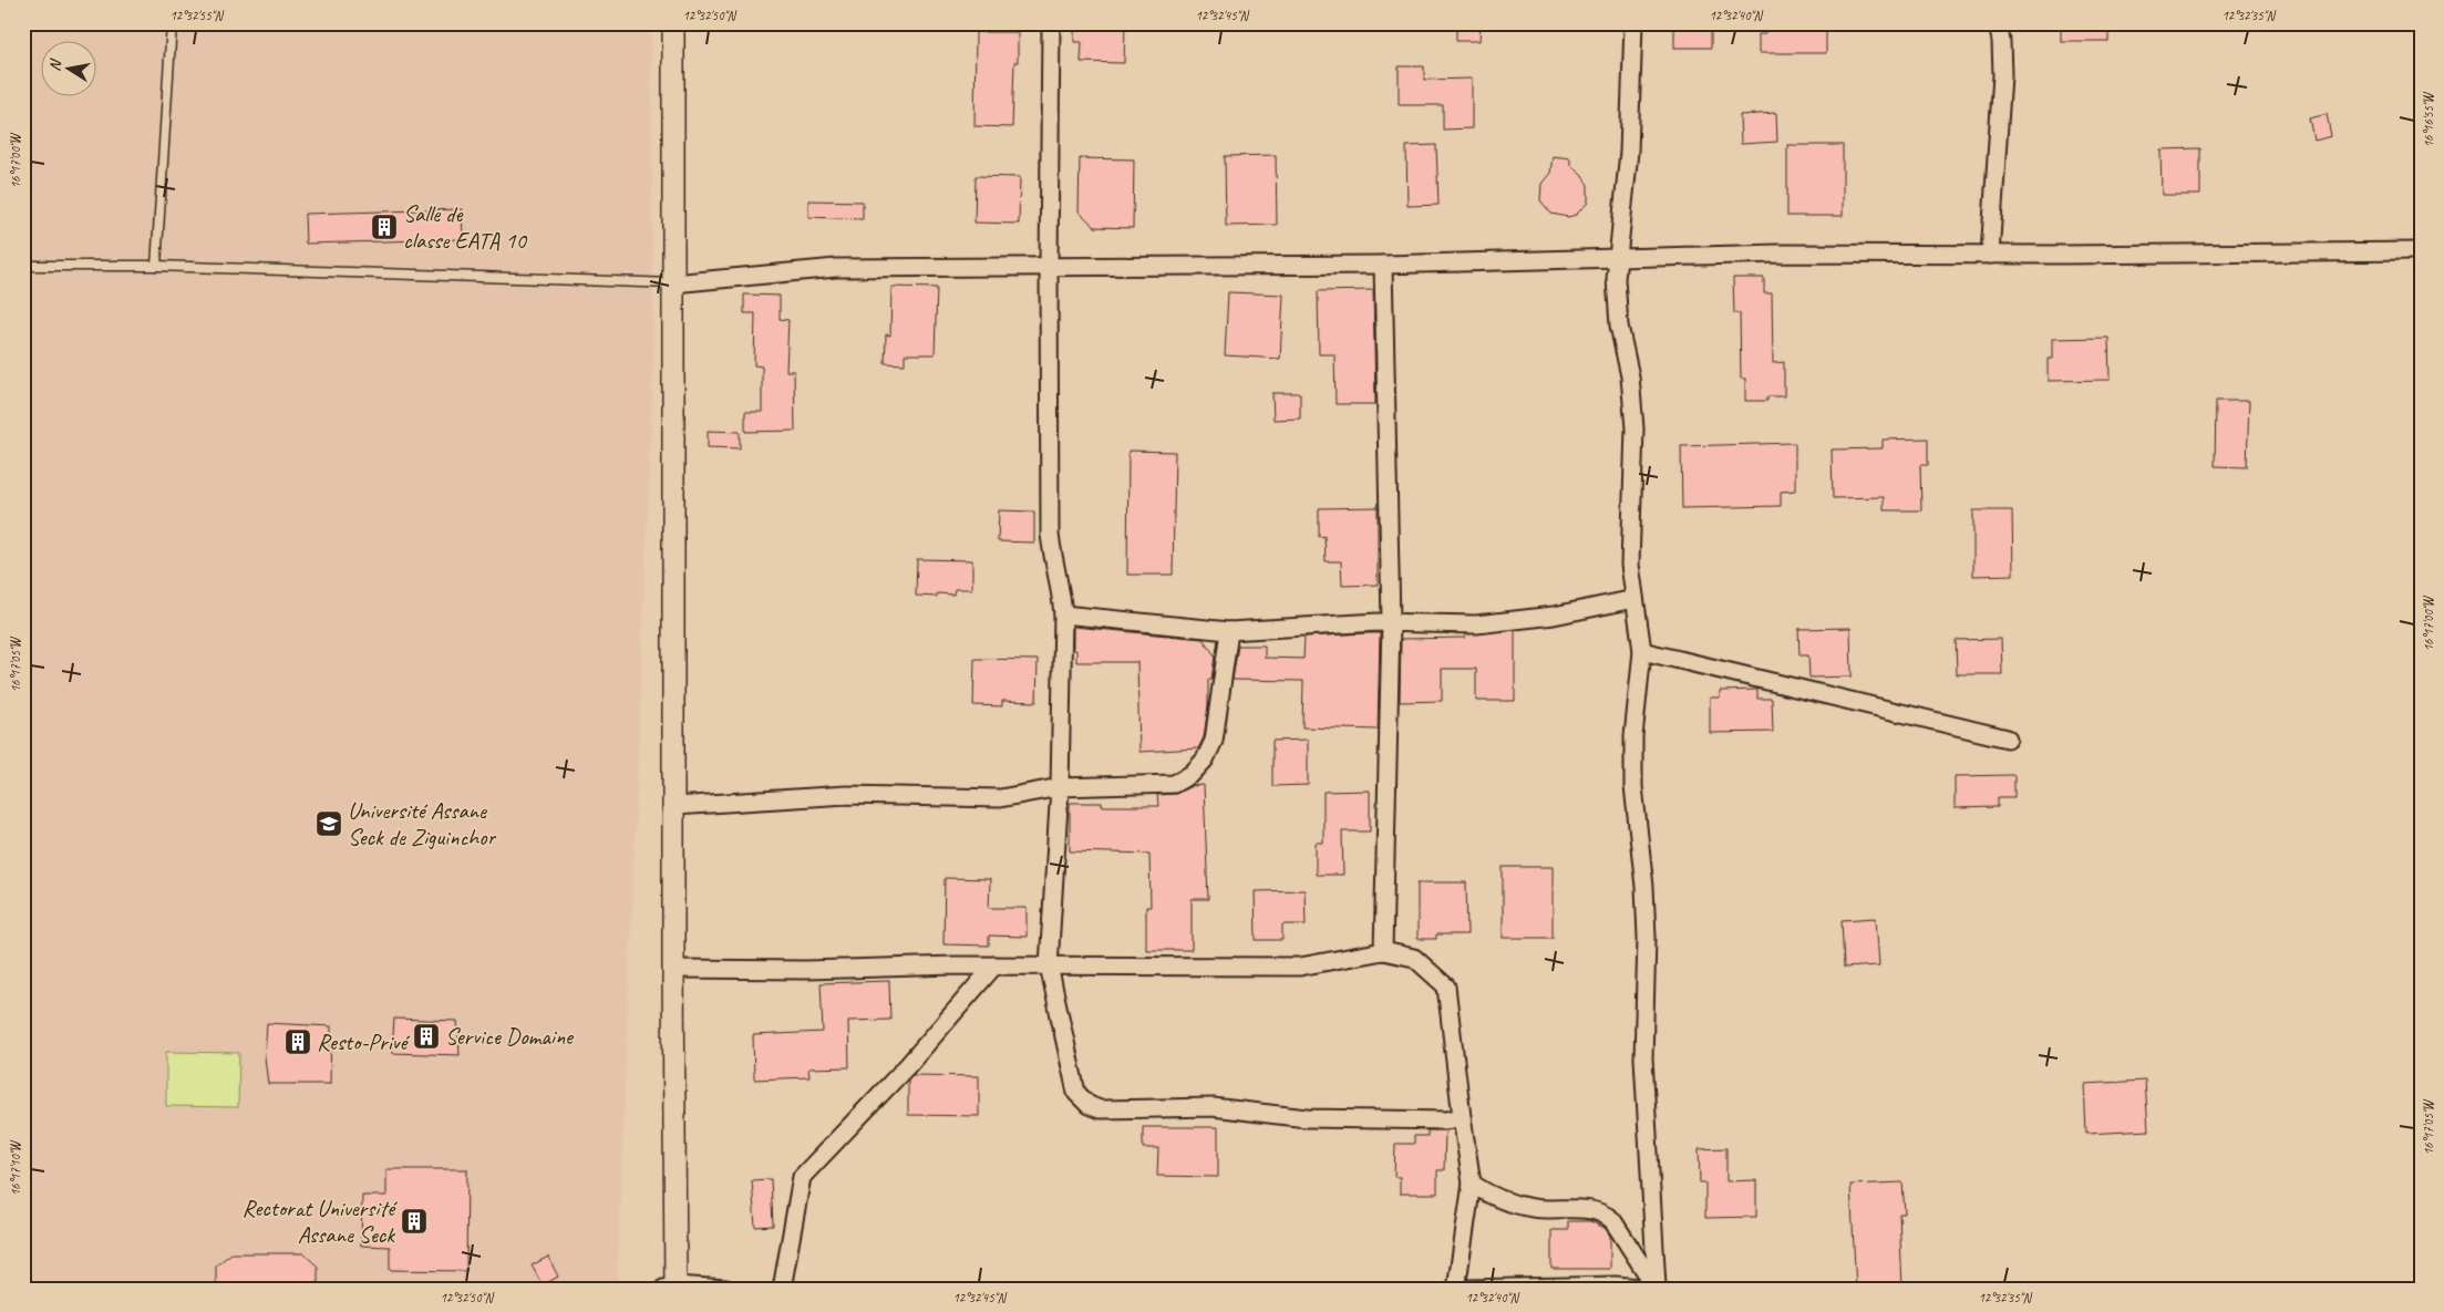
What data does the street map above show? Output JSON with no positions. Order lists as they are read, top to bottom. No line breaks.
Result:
{"places":{"building":["Salle de classe EATA 10","Service Domaine","Resto-Privé","Rectorat Université Assane Seck"],"school or university":["Université Assane Seck de Ziguinchor"]},"north":"left","coordinates":["12°32'55\"N","12°32'50\"N","12°32'45\"N","12°32'40\"N","12°32'35\"N","16°16'55\"W","16°17'00\"W","16°17'05\"W","16°17'10\"W"]}
